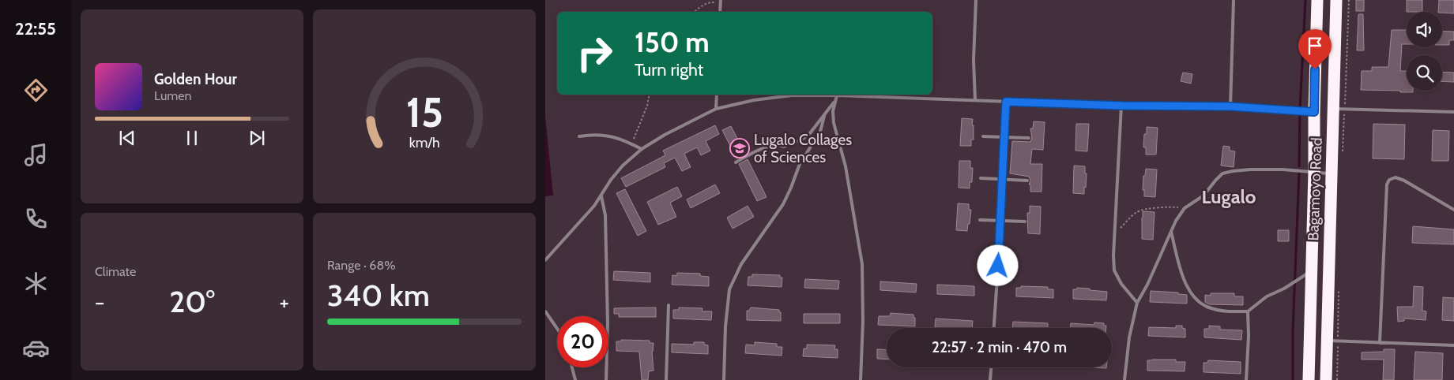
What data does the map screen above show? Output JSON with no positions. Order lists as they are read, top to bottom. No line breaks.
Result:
{"streets":{"highway":["Bagamoyo Road"]},"districts":["Lugalo"],"places":{"school or university":["Lugalo Collages of Sciences"]},"page":{"tabs":"22:55","turn":["150 m","Turn right"],"song":["Golden Hour","Lumen"],"tile":["Climate",["Range · 68%","340 km"]],"heat":["−","20°","+"],"limit":"20","trip":"22:57 · 2 min · 470 m","gauge":["15","km/h"]}}
